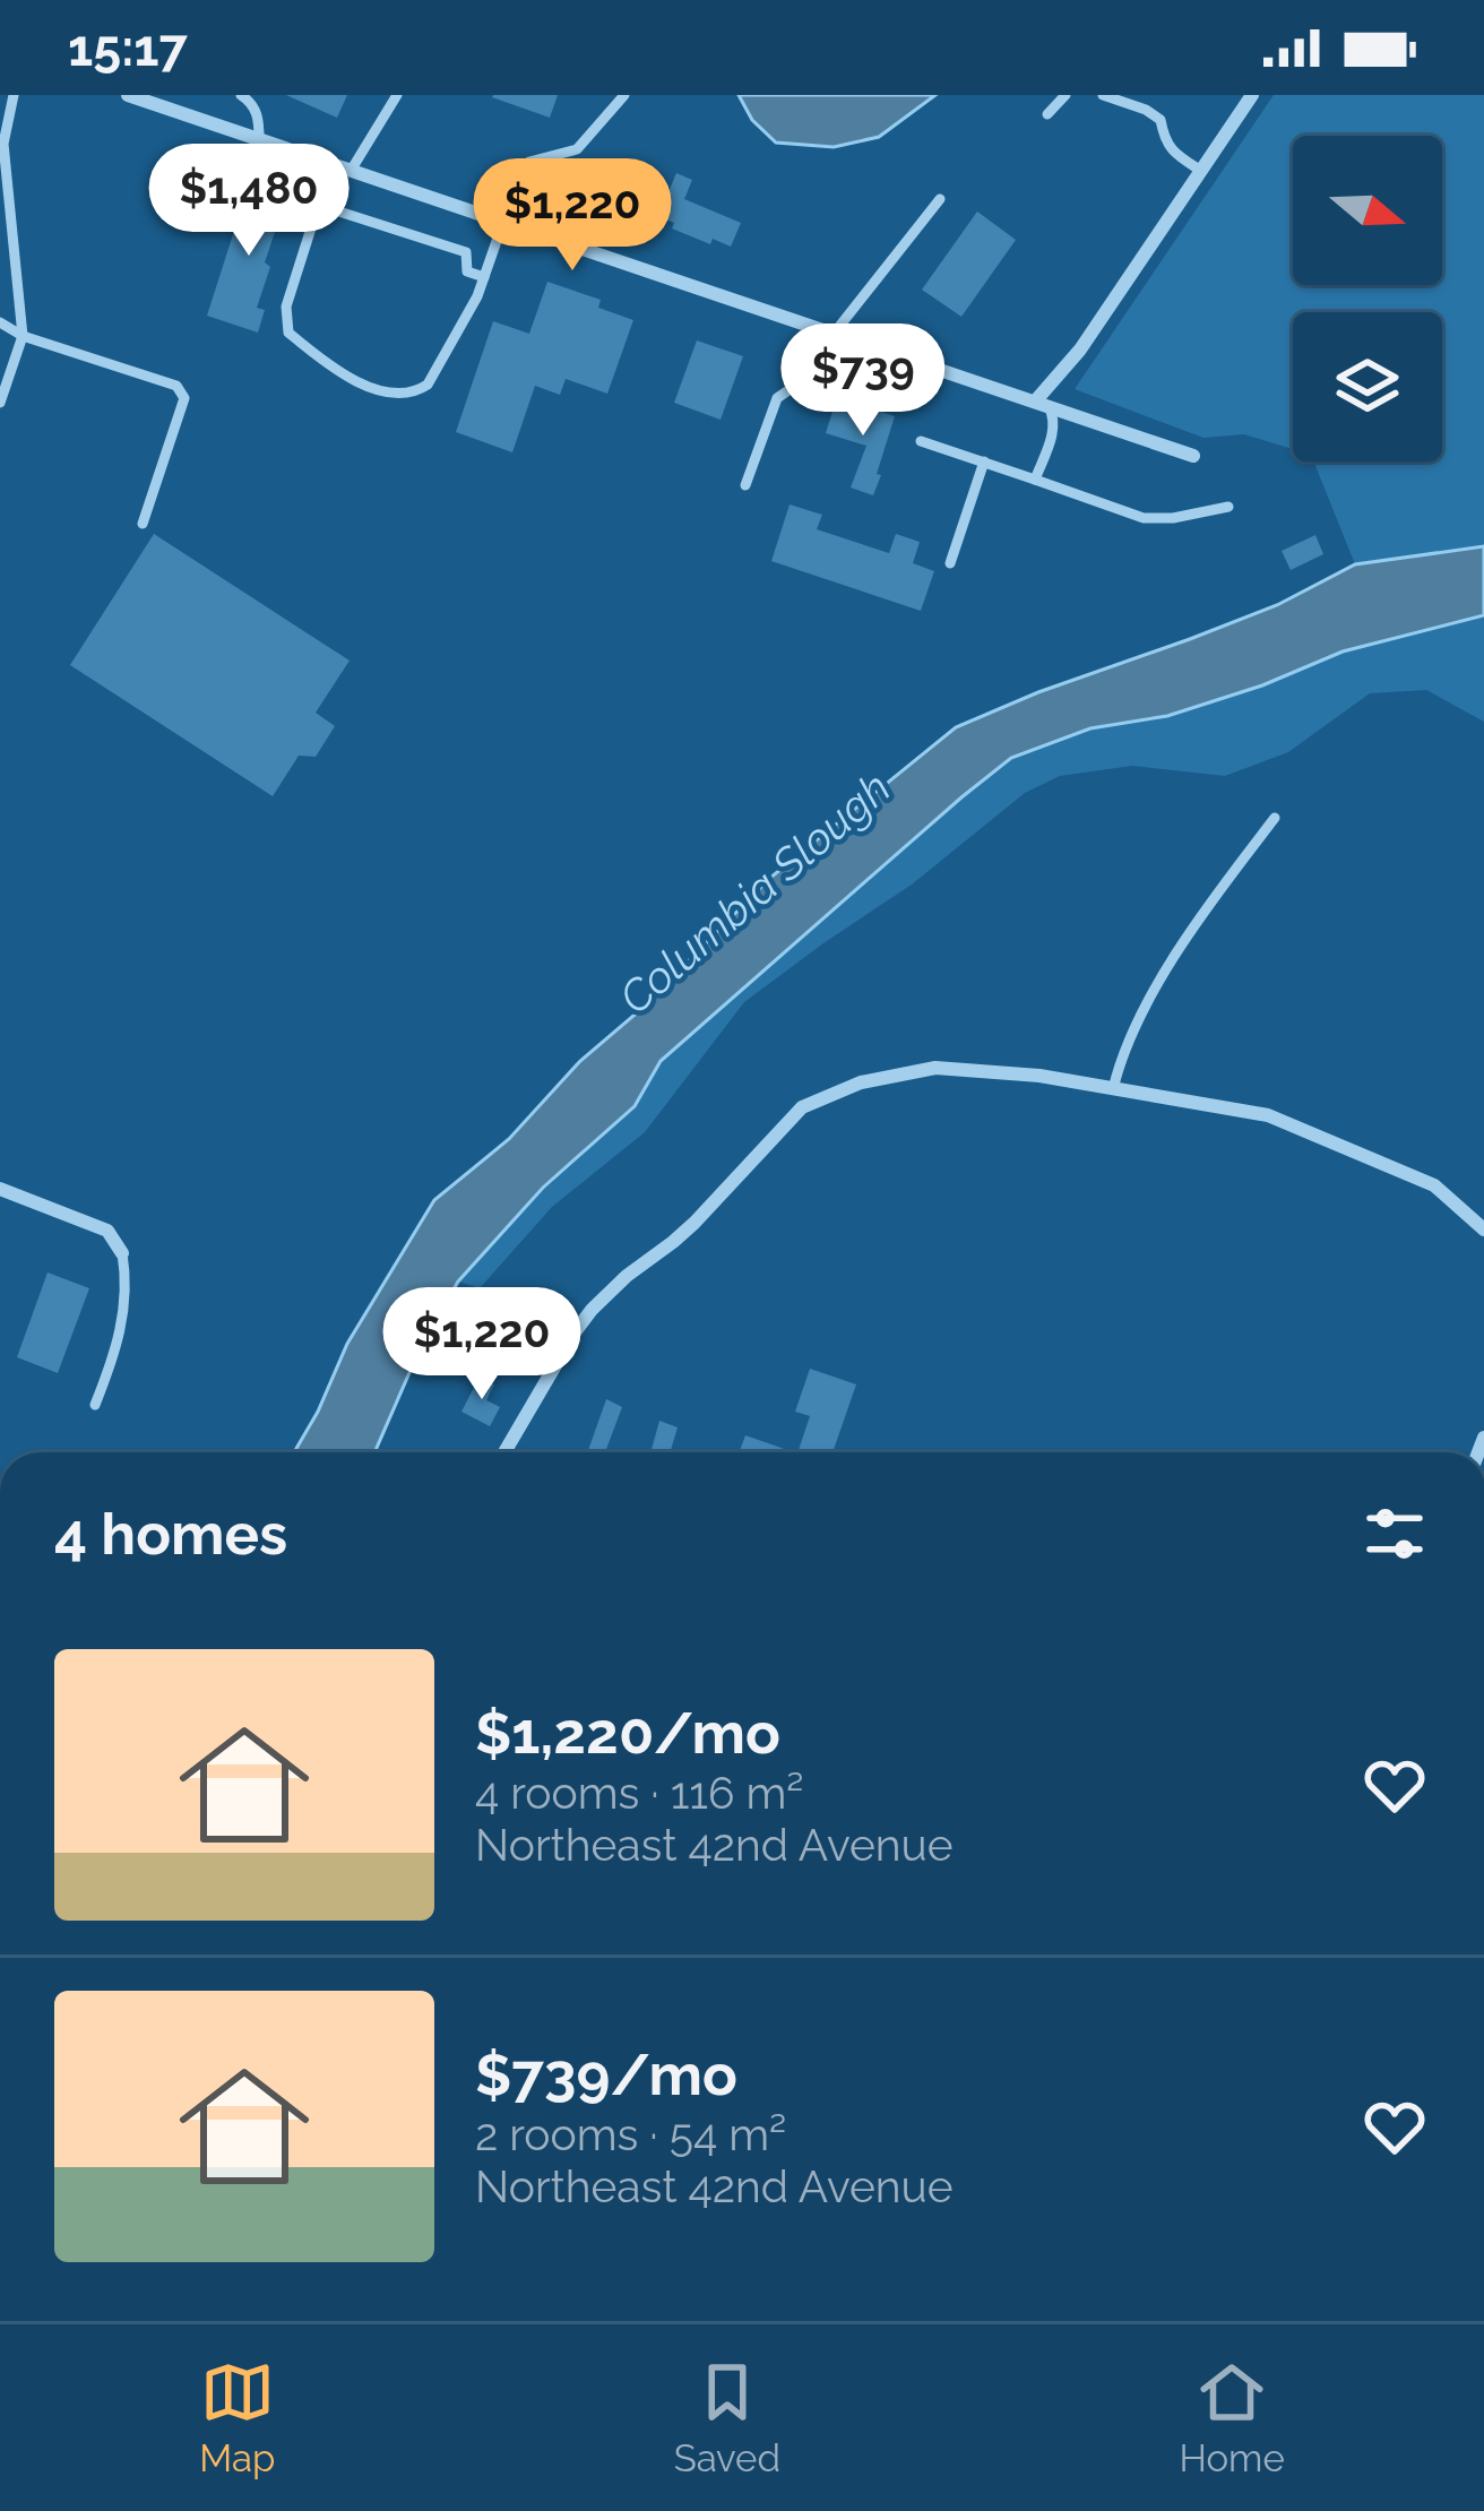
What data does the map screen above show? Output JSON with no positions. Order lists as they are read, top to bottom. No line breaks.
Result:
{"water":["Columbia Slough"],"north":"right","page":{"status":"15:17","price":["$1,480","$1,220","$739","$1,220"],"heading":"4 homes","list":[{"name":"$1,220/mo","note":"4 rooms · 116 m² · Northeast 42nd Avenue"},{"name":"$739/mo","note":"2 rooms · 54 m² · Northeast 42nd Avenue"}],"tabs":["Map","Saved","Home"]}}
